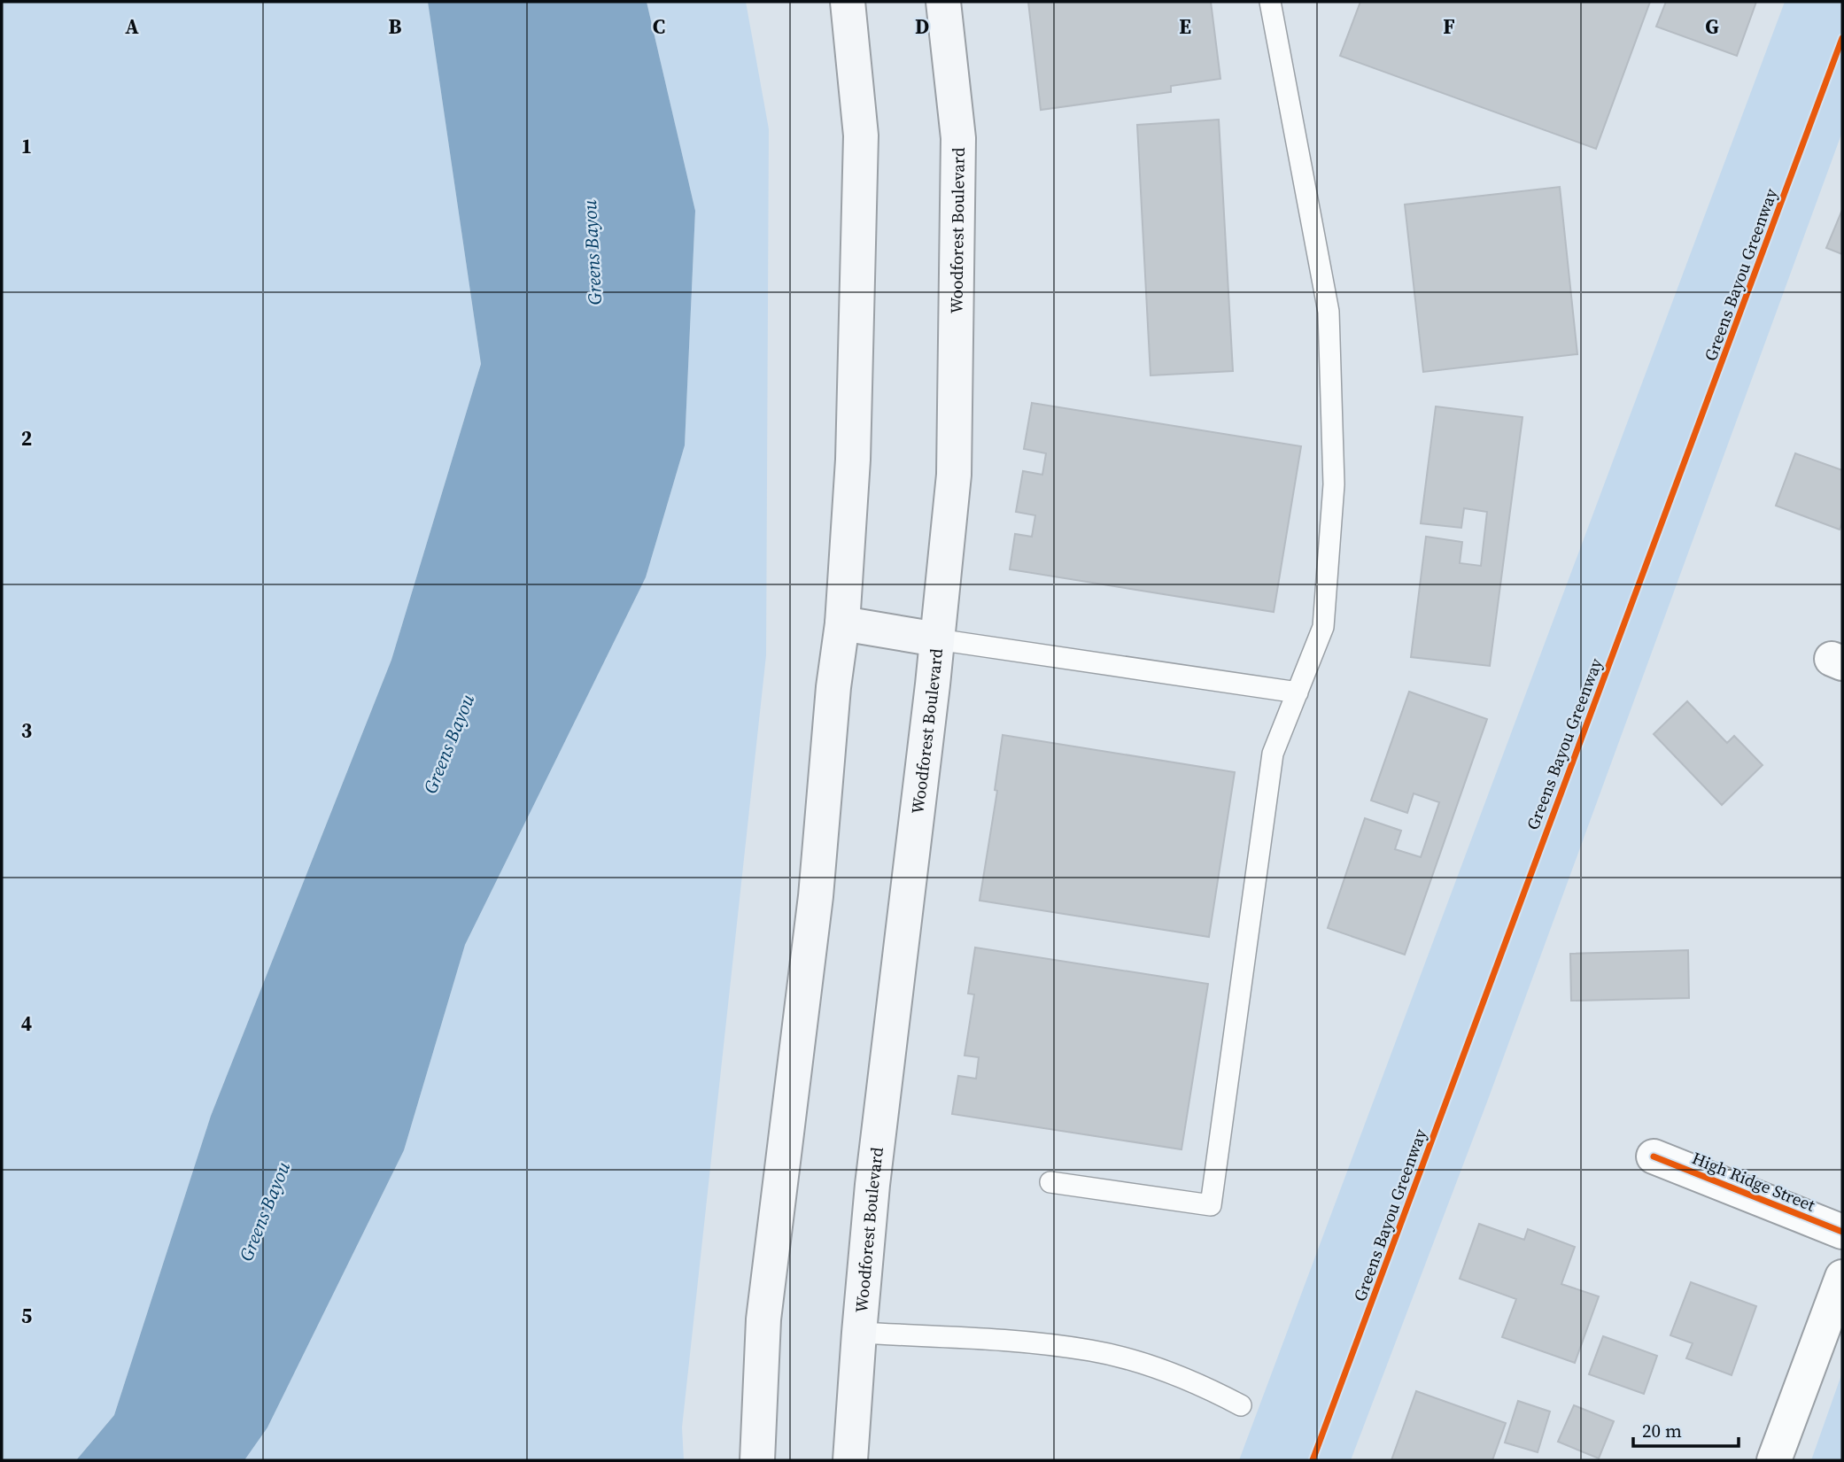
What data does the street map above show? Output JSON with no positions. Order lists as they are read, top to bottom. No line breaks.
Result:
{"streets":{"main road":["Woodforest Boulevard"],"street":["High Ridge Street"],"cycle path":["Greens Bayou Greenway"]},"water":["Greens Bayou"],"scale_bar":"20 m","grid":{"columns":["A","B","C","D","E","F","G"],"rows":["1","2","3","4","5"]}}
